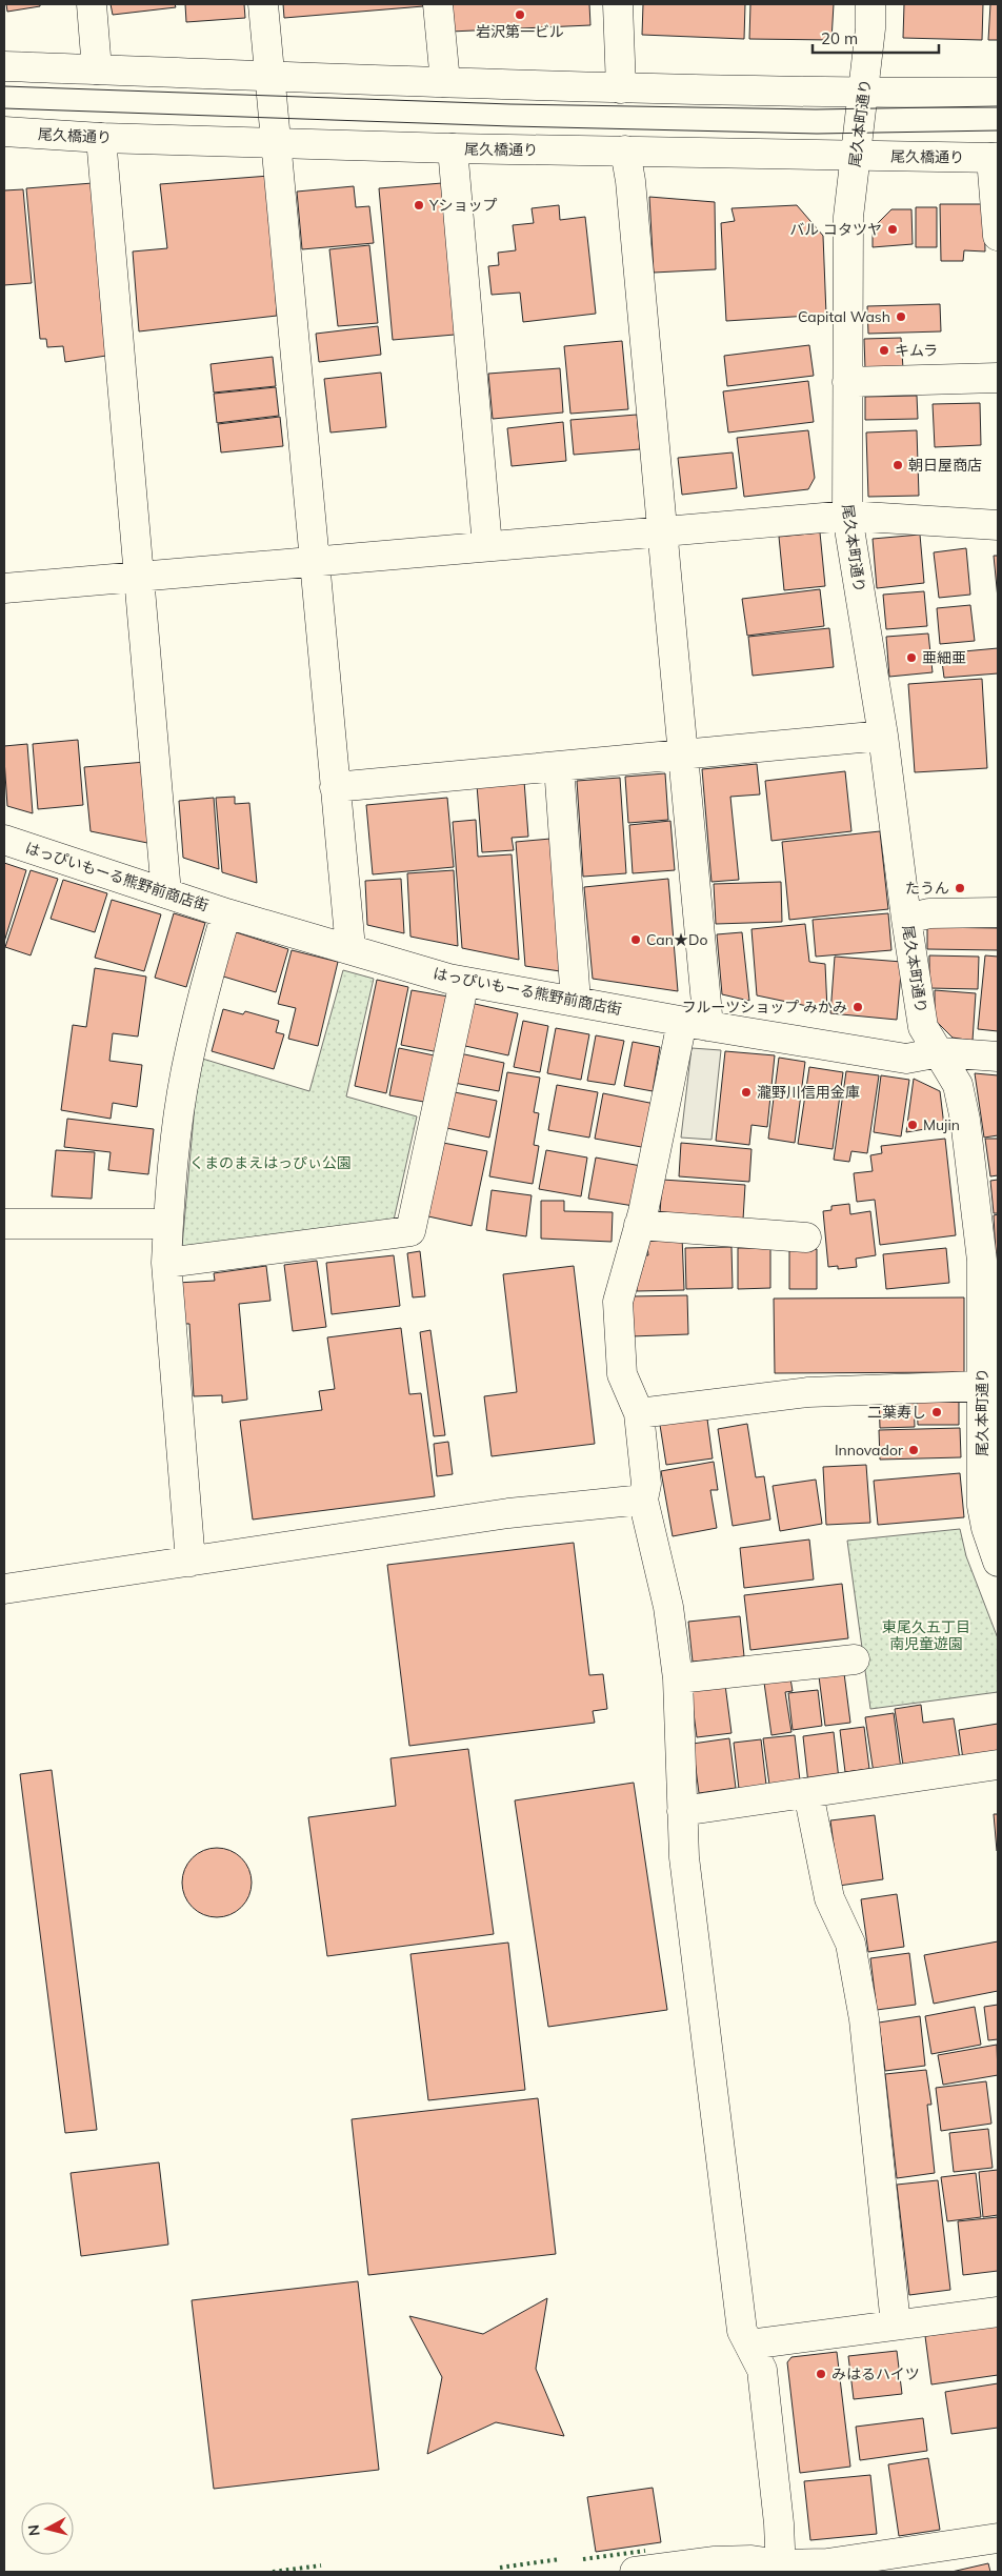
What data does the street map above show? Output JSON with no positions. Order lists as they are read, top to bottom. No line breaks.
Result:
{"streets":{"street":["尾久本町通り","尾久橋通り","はっぴいもーる熊野前商店街"]},"crossings":[["尾久本町通り","尾久橋通り"],["尾久本町通り","はっぴいもーる熊野前商店街"]],"parks":["くまのまえはっぴぃ公園","東尾久五丁目 南児童遊園"],"places":["岩沢第一ビル","Yショップ","バル コタツヤ","Capital Wash","キムラ","朝日屋商店","亜細亜","たうん","Can★Do","フルーツショップ みかみ","瀧野川信用金庫","Mujin","二葉寿し","Innovador","みはるハイツ"],"scale_bar":"20 m","north":"left"}
